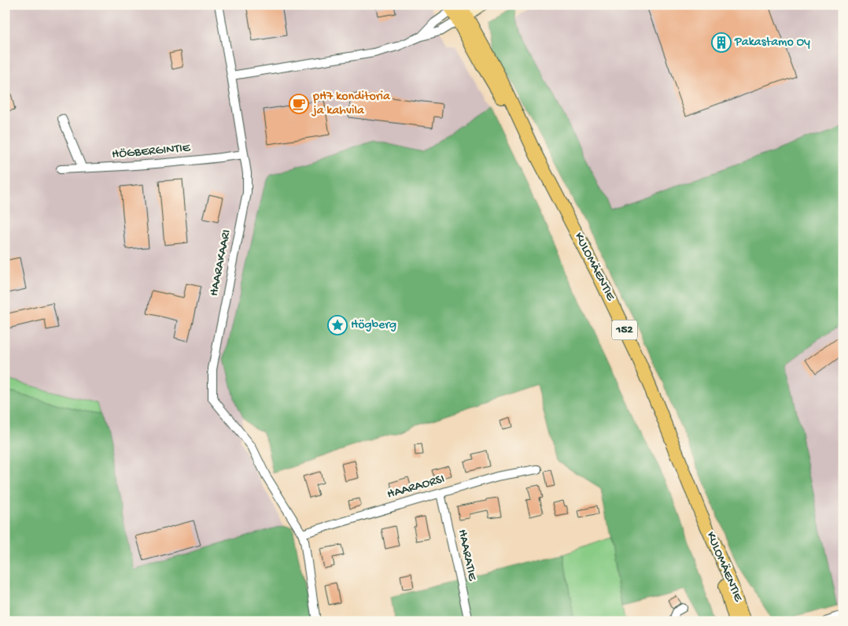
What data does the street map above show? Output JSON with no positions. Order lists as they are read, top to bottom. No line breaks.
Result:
{"streets":{"main road":["KULOMÄENTIE","152"],"street":["HÖGBERGINTIE","HAARAKAARI","HAARAORSI","HAARATIE"]},"crossings":[["HÖGBERGINTIE","HAARAKAARI"],["HAARAKAARI","HAARAORSI"],["HAARAORSI","HAARATIE"]],"places":{"building":["Pakastamo Oy"],"cafe":["pH7 konditoria ja kahvila"],"place":["Högberg"]}}
